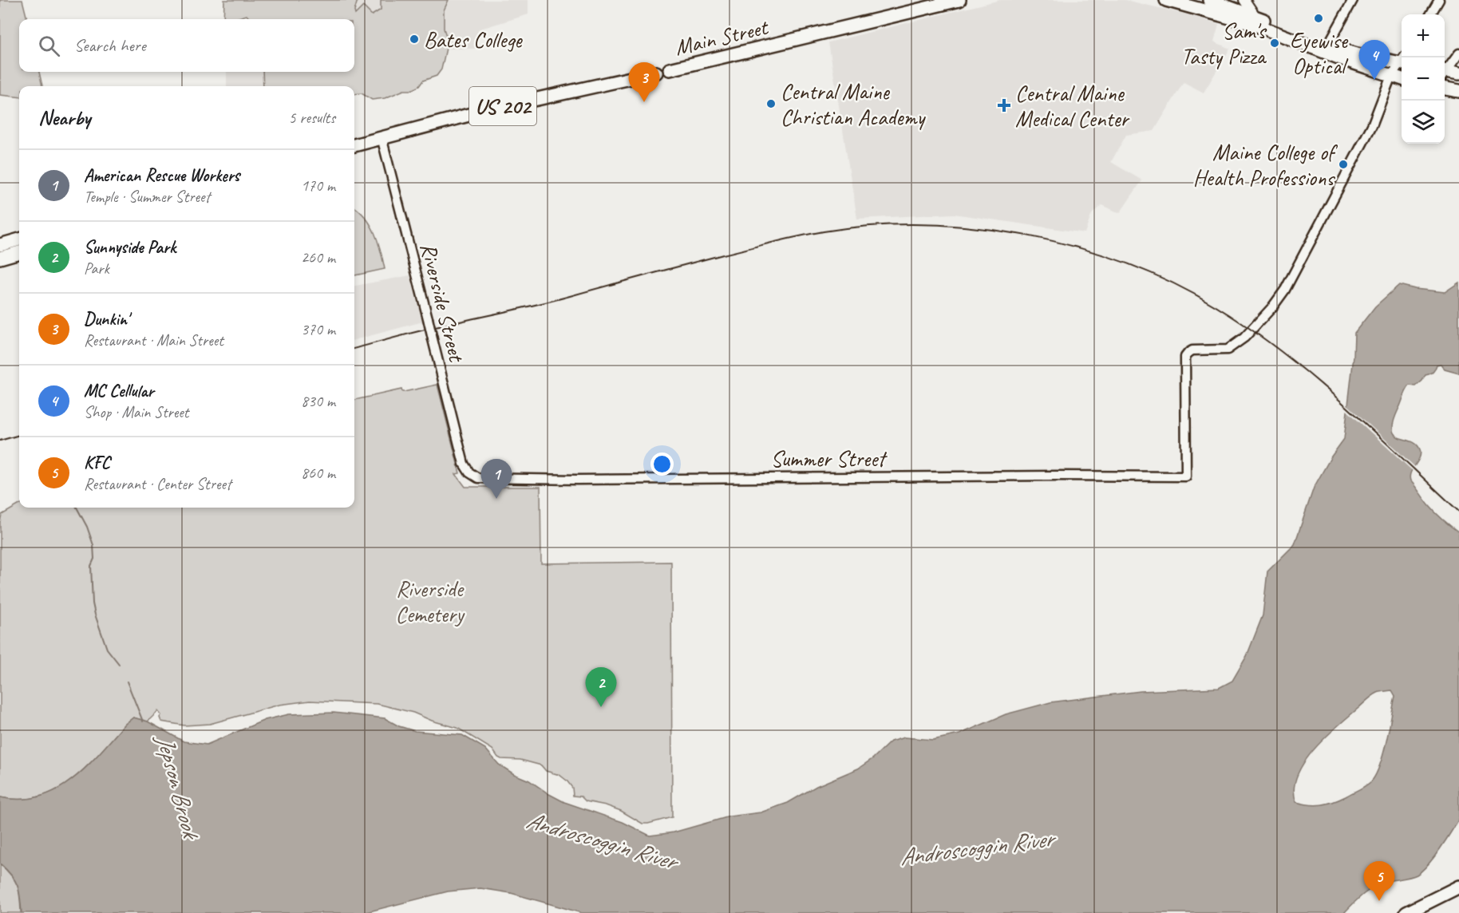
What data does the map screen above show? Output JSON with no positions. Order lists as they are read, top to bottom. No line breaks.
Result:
{"streets":{"highway":["Main Street","US 202"],"street":["Riverside Street","Summer Street"]},"crossings":[["Main Street","Riverside Street"],["Riverside Street","Summer Street"]],"water":["Jepson Brook","Androscoggin River"],"parks":["Riverside Cemetery"],"places":{"other":["Eyewise Optical","Bates College","Sam's Tasty Pizza","Central Maine Christian Academy","Maine College of Health Professions"],"health":["Central Maine Medical Center"]},"page":{"map_buttons":["+","−"],"search":"Search here","pins":["4","3","1","2","5"],"heading":["Nearby","5 results"],"list":[{"mark":"1","name":"American Rescue Workers","note":"Temple · Summer Street","value":"170 m"},{"mark":"2","name":"Sunnyside Park","note":"Park","value":"260 m"},{"mark":"3","name":"Dunkin'","note":"Restaurant · Main Street","value":"370 m"},{"mark":"4","name":"MC Cellular","note":"Shop · Main Street","value":"830 m"},{"mark":"5","name":"KFC","note":"Restaurant · Center Street","value":"860 m"}]}}
